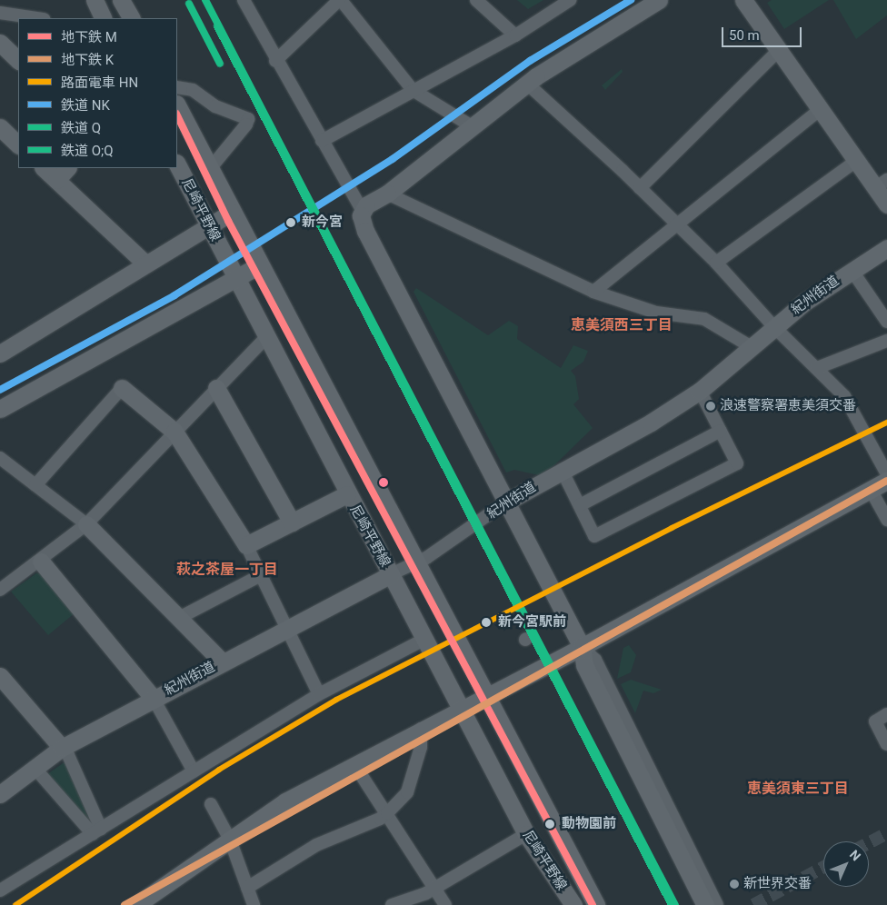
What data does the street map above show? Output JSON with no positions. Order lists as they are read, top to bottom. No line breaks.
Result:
{"streets":{"street":["尼崎平野線","紀州街道"]},"crossings":[["尼崎平野線","紀州街道"]],"districts":["恵美須西三丁目","萩之茶屋一丁目","恵美須東三丁目"],"places":["新今宮","浪速警察署恵美須交番","新今宮駅前","動物園前","新世界交番"],"lines":["rail line NK","rail line Q","rail line O;Q","metro line M","tram line HN","metro line K"],"legend":["地下鉄 M","地下鉄 K","路面電車 HN","鉄道 NK","鉄道 Q","鉄道 O;Q"],"scale_bar":"50 m","north":"top right"}
